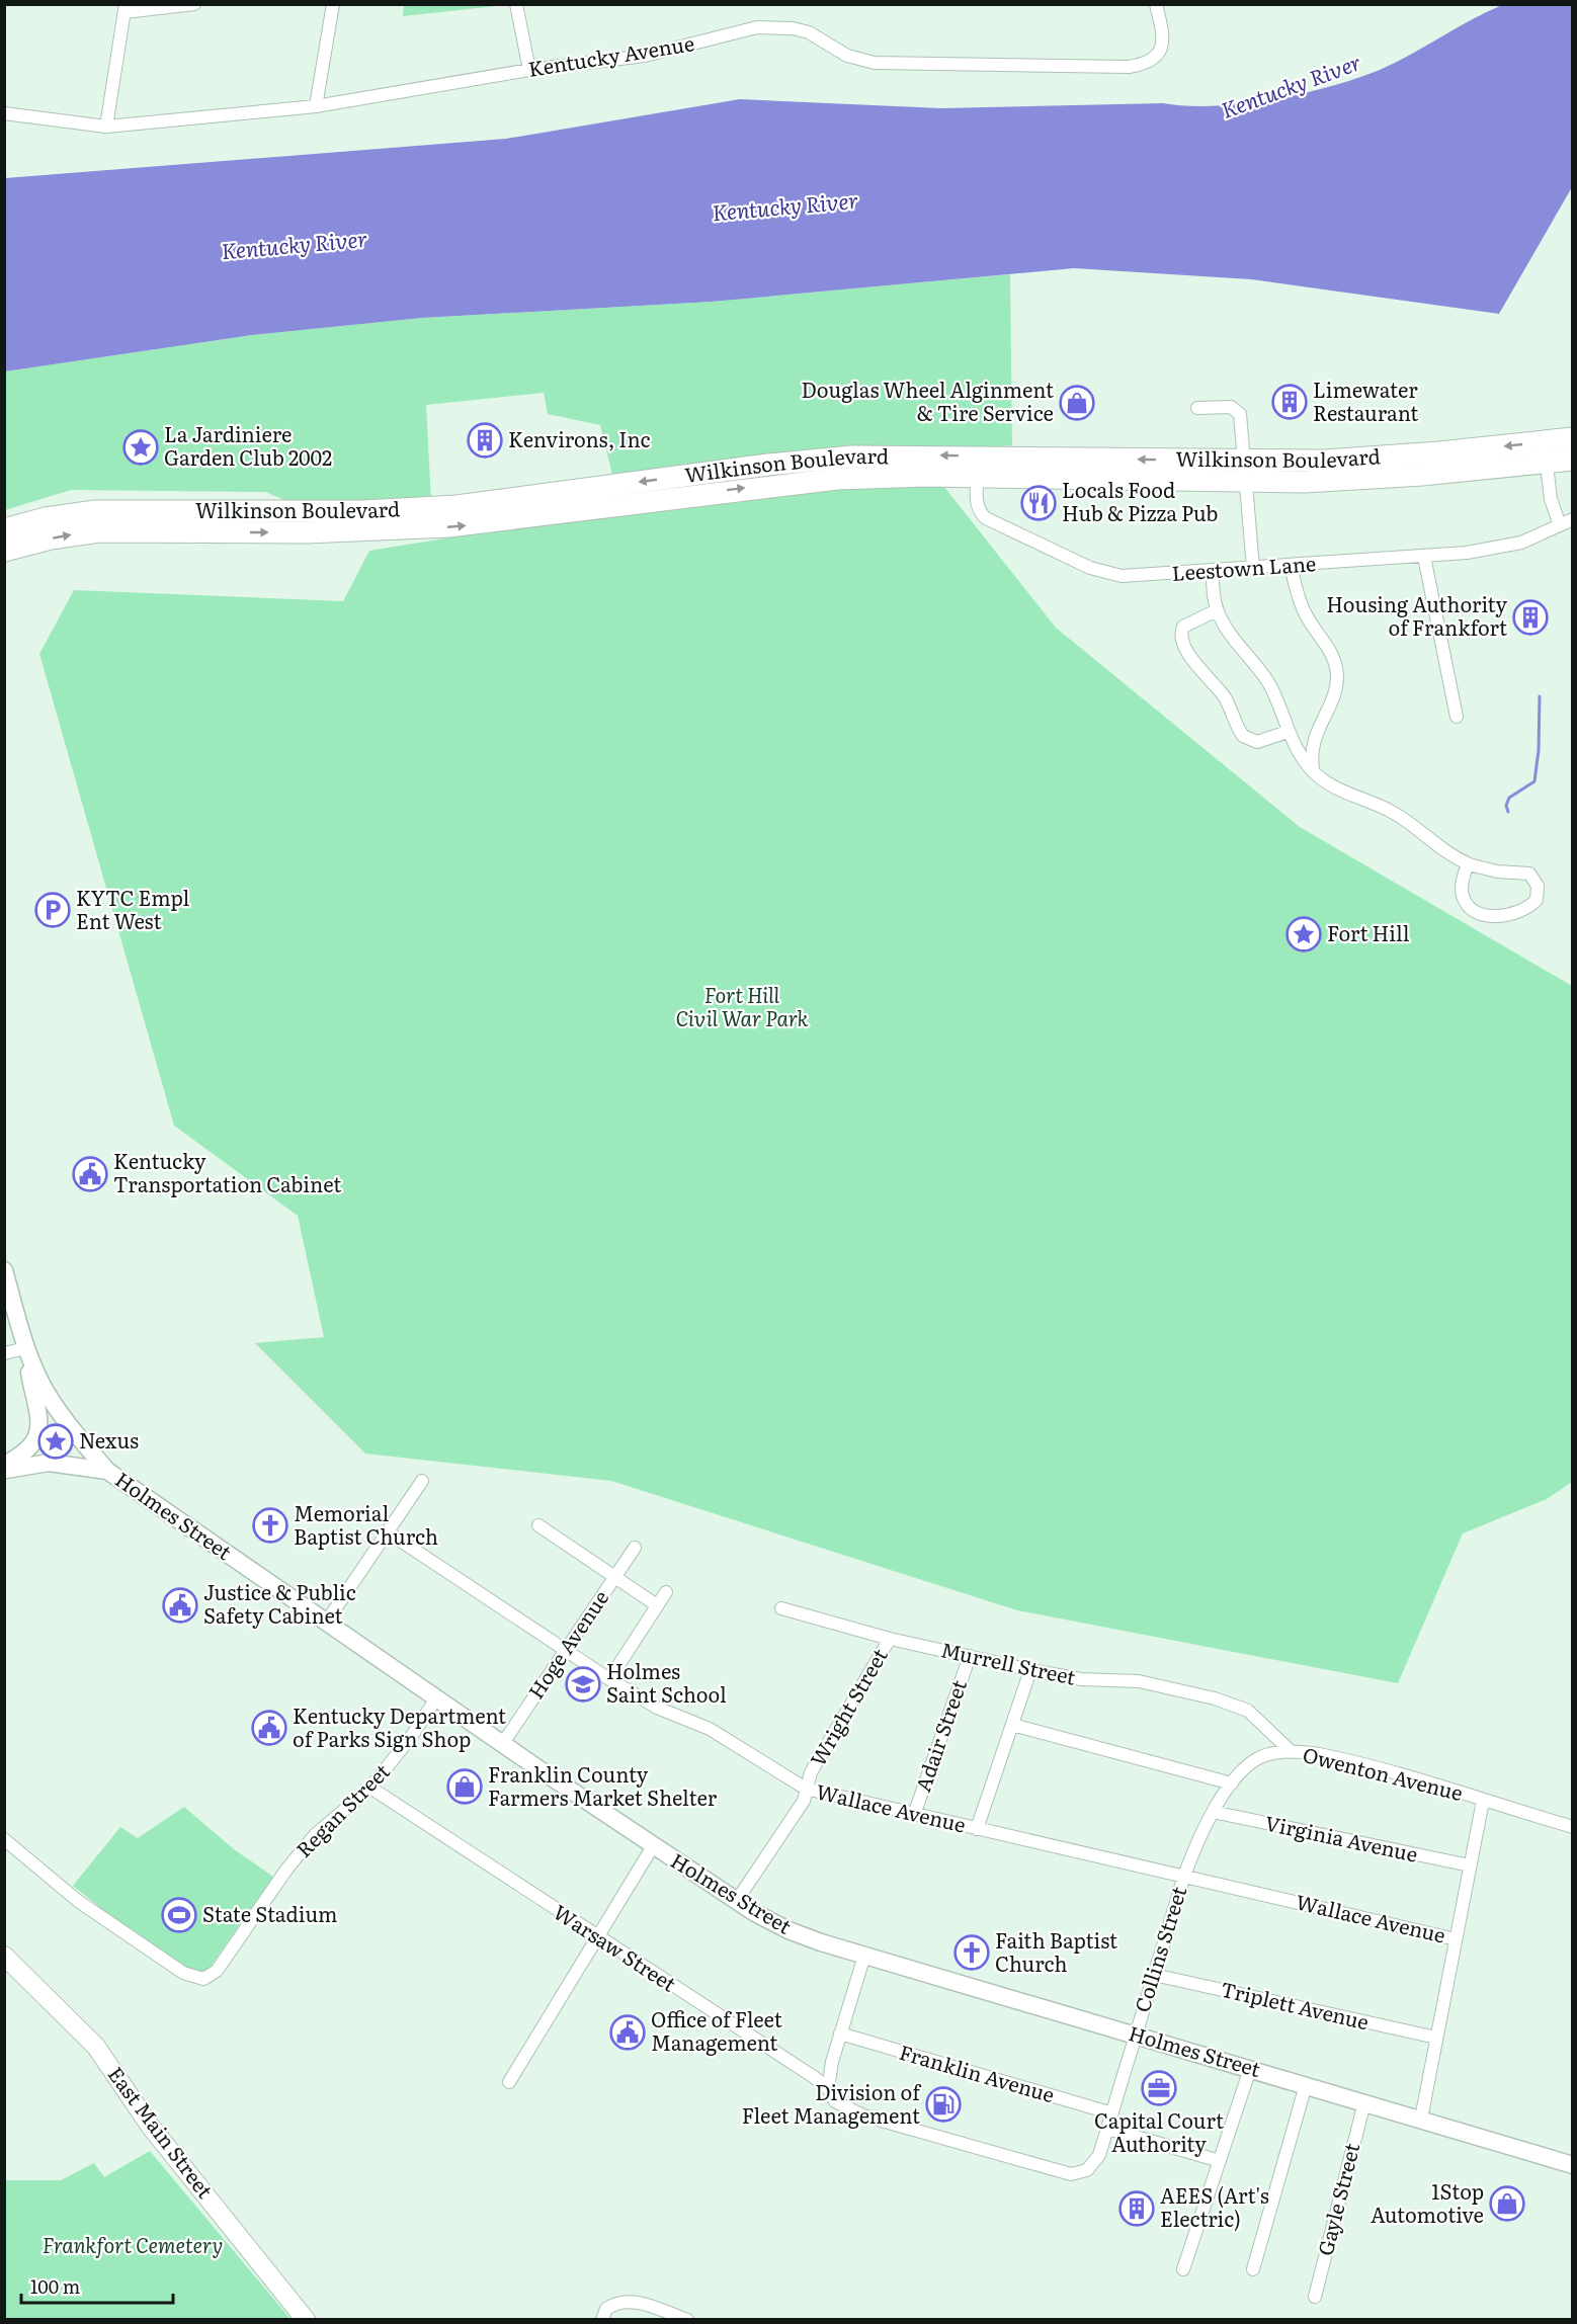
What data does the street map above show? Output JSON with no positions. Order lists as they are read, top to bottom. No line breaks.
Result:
{"streets":{"highway":["Wilkinson Boulevard"],"main road":["Holmes Street","East Main Street"],"street":["Kentucky Avenue","Leestown Lane","Hoge Avenue","Murrell Street","Wright Street","Adair Street","Owenton Avenue","Wallace Avenue","Regan Street","Virginia Avenue","Warsaw Street","Collins Street","Triplett Avenue","Franklin Avenue","Gayle Street"]},"crossings":[["Wilkinson Boulevard","Leestown Lane"],["Holmes Street","Hoge Avenue"],["Holmes Street","Wright Street"],["Holmes Street","Regan Street"],["Holmes Street","Collins Street"],["Holmes Street","Gayle Street"],["Hoge Avenue","Wallace Avenue"],["Murrell Street","Wright Street"],["Murrell Street","Adair Street"],["Murrell Street","Owenton Avenue"],["Wright Street","Wallace Avenue"],["Adair Street","Wallace Avenue"],["Owenton Avenue","Wallace Avenue"],["Owenton Avenue","Virginia Avenue"],["Owenton Avenue","Collins Street"],["Wallace Avenue","Collins Street"],["Regan Street","Warsaw Street"],["Warsaw Street","Collins Street"],["Collins Street","Triplett Avenue"],["Collins Street","Franklin Avenue"]],"water":["Kentucky River"],"parks":["Fort Hill Civil War Park","Frankfort Cemetery"],"places":{"building":["Limewater Restaurant","Kenvirons, Inc","Housing Authority of Frankfort","AEES (Art's Electric)"],"shop":["Douglas Wheel Alginment & Tire Service","Franklin County Farmers Market Shelter","1Stop Automotive"],"place":["La Jardiniere Garden Club 2002","Fort Hill","Nexus"],"restaurant":["Locals Food Hub & Pizza Pub"],"parking":["KYTC Empl Ent West"],"public building":["Kentucky Transportation Cabinet","Justice & Public Safety Cabinet","Kentucky Department of Parks Sign Shop","Office of Fleet Management"],"church":["Memorial Baptist Church","Faith Baptist Church"],"school or university":["Holmes Saint School"],"sports":["State Stadium"],"office":["Capital Court Authority"],"fuel station":["Division of Fleet Management"]},"scale_bar":"100 m"}
